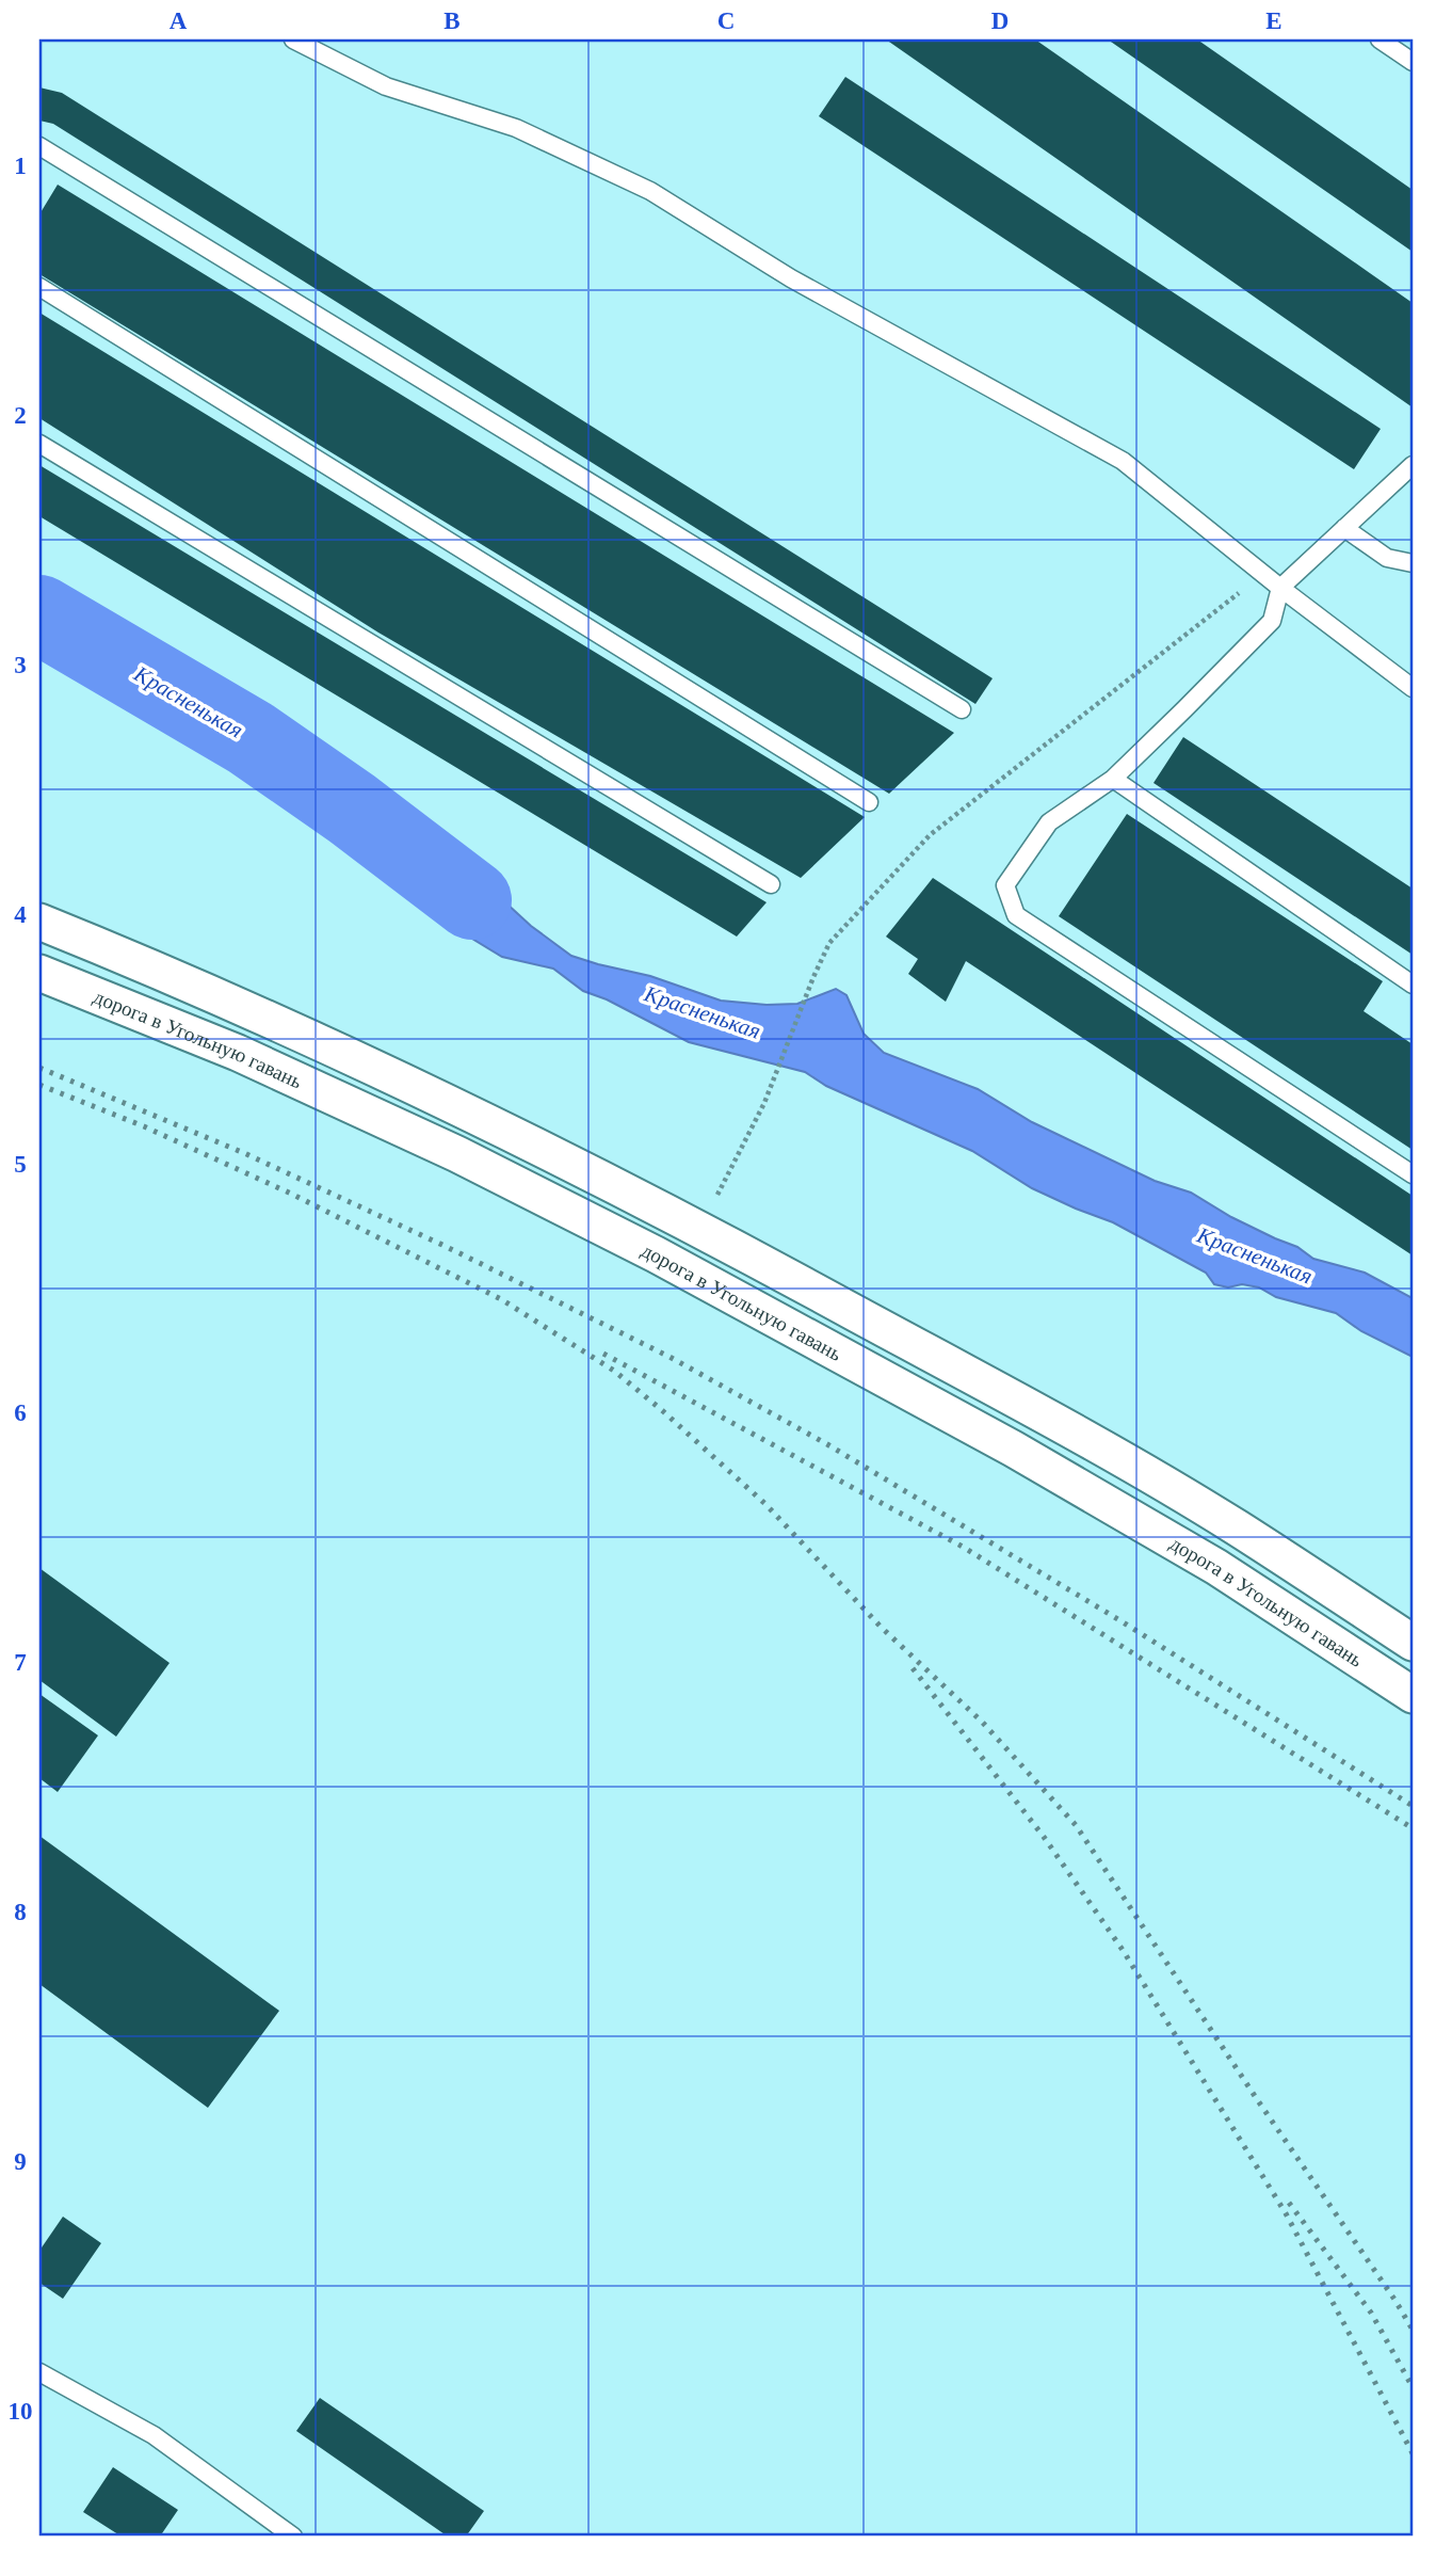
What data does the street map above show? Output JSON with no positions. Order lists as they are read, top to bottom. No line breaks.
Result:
{"streets":{"street":["дорога в Угольную гавань"]},"water":["Красненькая"],"grid":{"columns":["A","B","C","D","E"],"rows":["1","2","3","4","5","6","7","8","9","10"]}}
